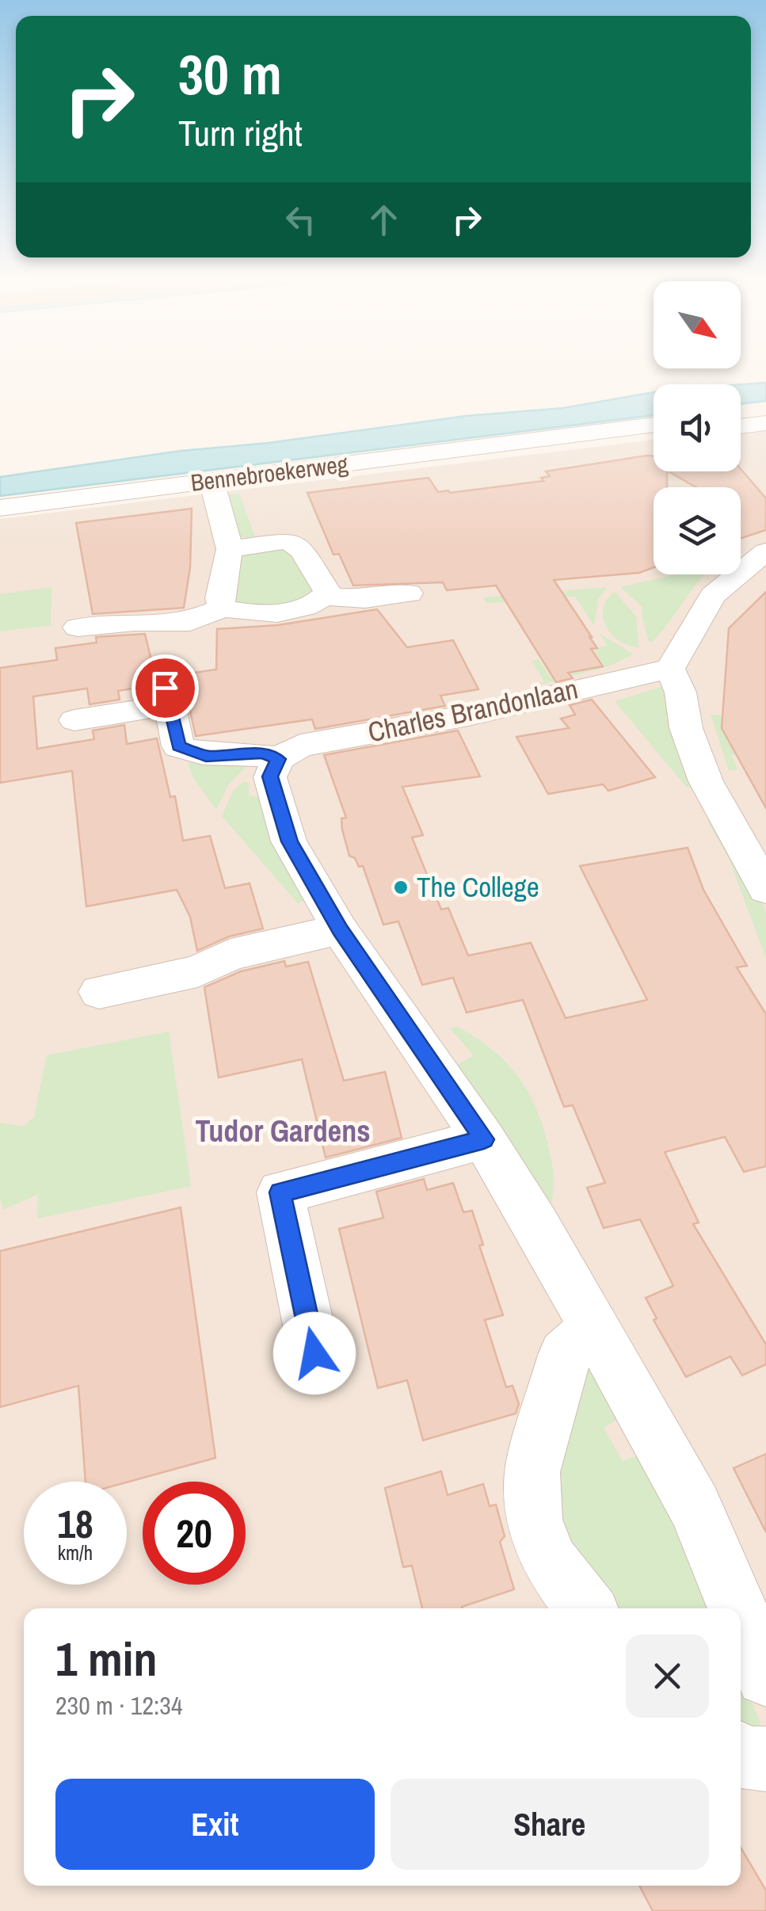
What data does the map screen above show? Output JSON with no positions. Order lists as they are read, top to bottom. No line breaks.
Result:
{"streets":{"street":["Bennebroekerweg","Charles Brandonlaan"]},"districts":["Tudor Gardens"],"places":["The College"],"north":"bottom right","page":{"turn":["30 m","Turn right"],"speed":"18 km/h","limit":"20","heading":["1 min","230 m · 12:34"],"buttons":["Exit","Share"]}}
